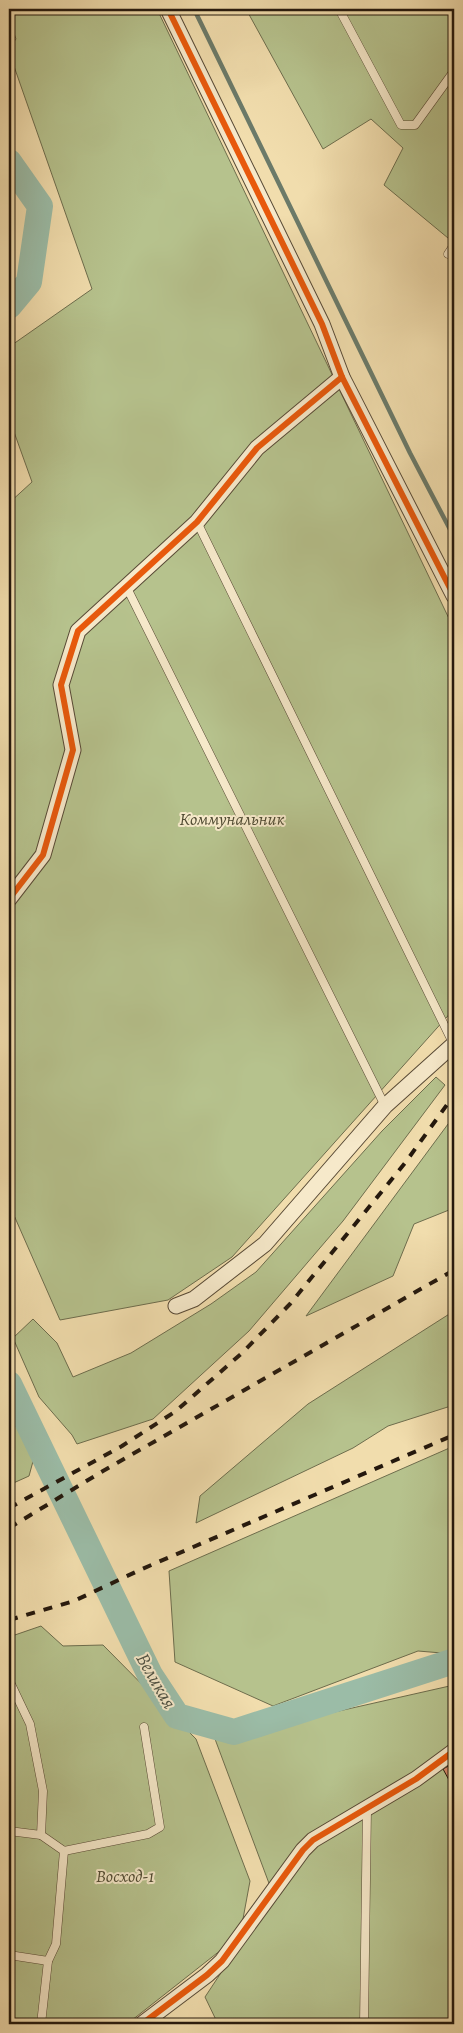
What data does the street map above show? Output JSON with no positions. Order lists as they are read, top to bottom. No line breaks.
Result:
{"water":["Великая"],"parks":["Коммунальник","Восход-1"]}
